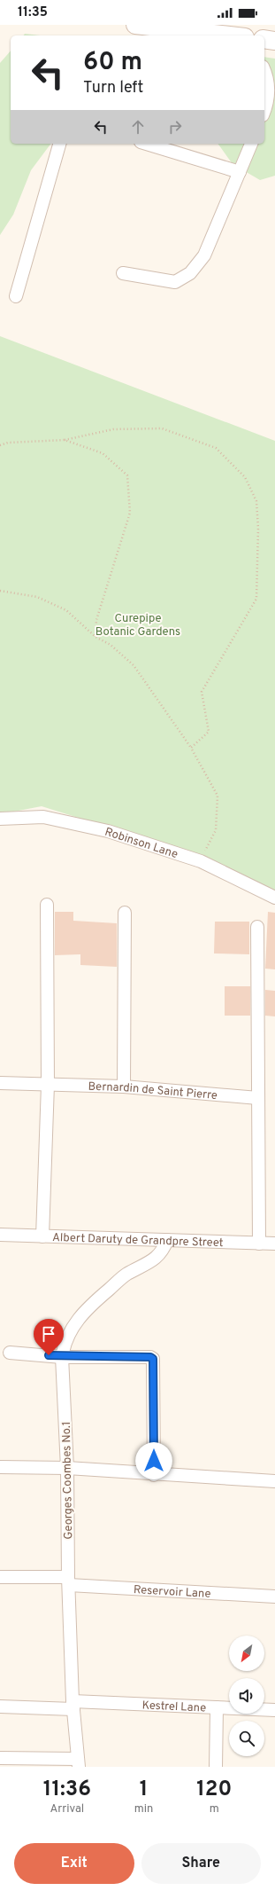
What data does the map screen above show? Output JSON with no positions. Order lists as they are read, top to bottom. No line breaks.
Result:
{"streets":{"street":["Robinson Lane","Bernardin de Saint Pierre","Albert Daruty de Grandpre Street","Georges Coombes No.1","Reservoir Lane","Kestrel Lane"]},"crossings":[["Albert Daruty de Grandpre Street","Georges Coombes No.1"],["Georges Coombes No.1","Reservoir Lane"],["Georges Coombes No.1","Kestrel Lane"]],"parks":["Curepipe Botanic Gardens"],"north":"bottom left","page":{"status":"11:35","turn":["60 m","Turn left"],"eta":["11:36","Arrival","1","min","120","m"],"buttons":["Exit","Share"]}}
